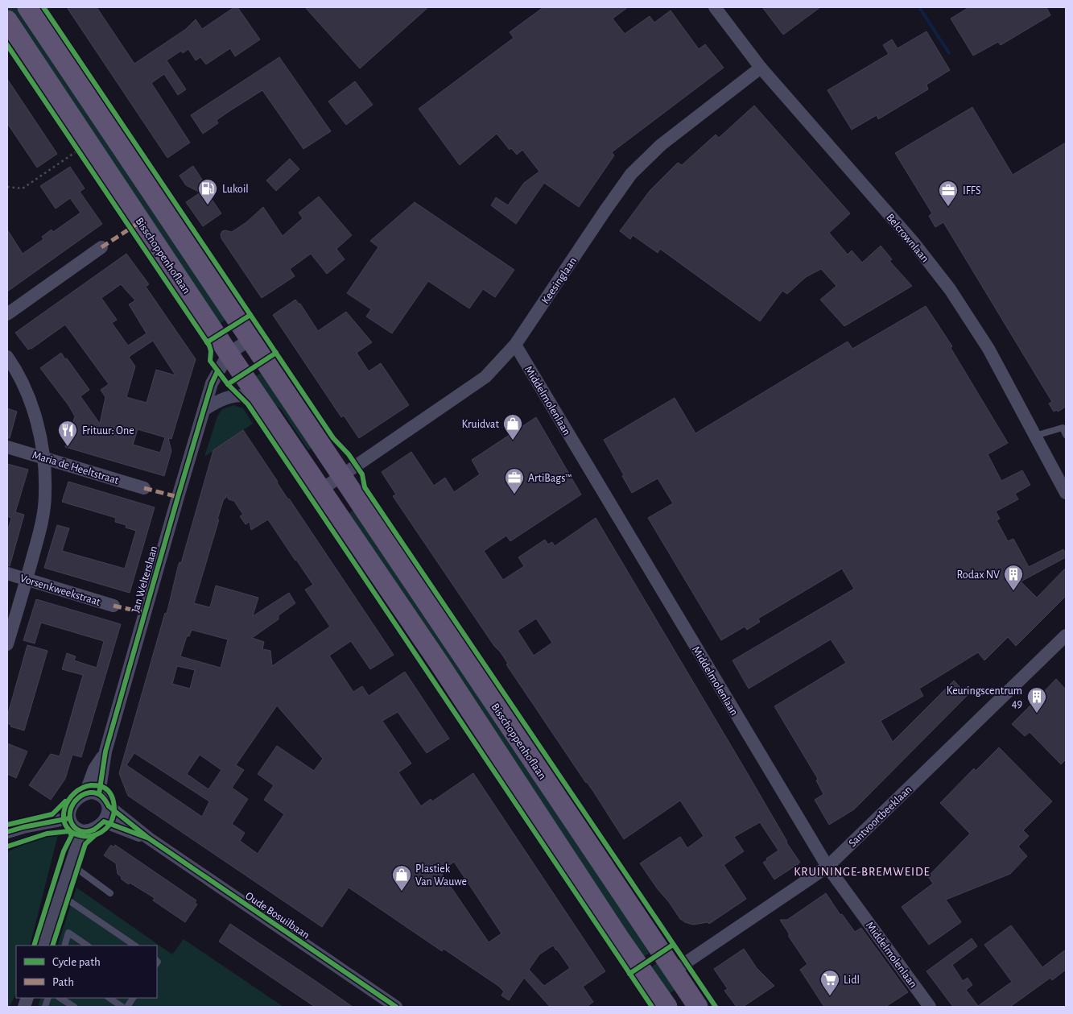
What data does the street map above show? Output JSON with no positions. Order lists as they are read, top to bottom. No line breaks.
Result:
{"streets":{"main road":["Bisschoppenhoflaan"],"street":["Belcrownlaan","Keesinglaan","Middelmolenlaan","Maria de Heeltstraat","Jan Welterslaan","Vorsenkweekstraat","Santvoortbeeklaan","Oude Bosuilbaan"]},"crossings":[["Belcrownlaan","Keesinglaan"],["Bisschoppenhoflaan","Keesinglaan"],["Bisschoppenhoflaan","Jan Welterslaan"],["Bisschoppenhoflaan","Santvoortbeeklaan"],["Keesinglaan","Middelmolenlaan"],["Middelmolenlaan","Santvoortbeeklaan"],["Jan Welterslaan","Oude Bosuilbaan"]],"districts":["KRUININGE-BREMWEIDE"],"places":{"fuel station":["Lukoil"],"office":["IFFS","ArtiBags™"],"shop":["Kruidvat","Plastiek Van Wauwe"],"restaurant":["Frituur: One"],"building":["Rodax NV","Keuringscentrum 49"],"supermarket":["Lidl"]},"legend":["Cycle path","Path"]}
